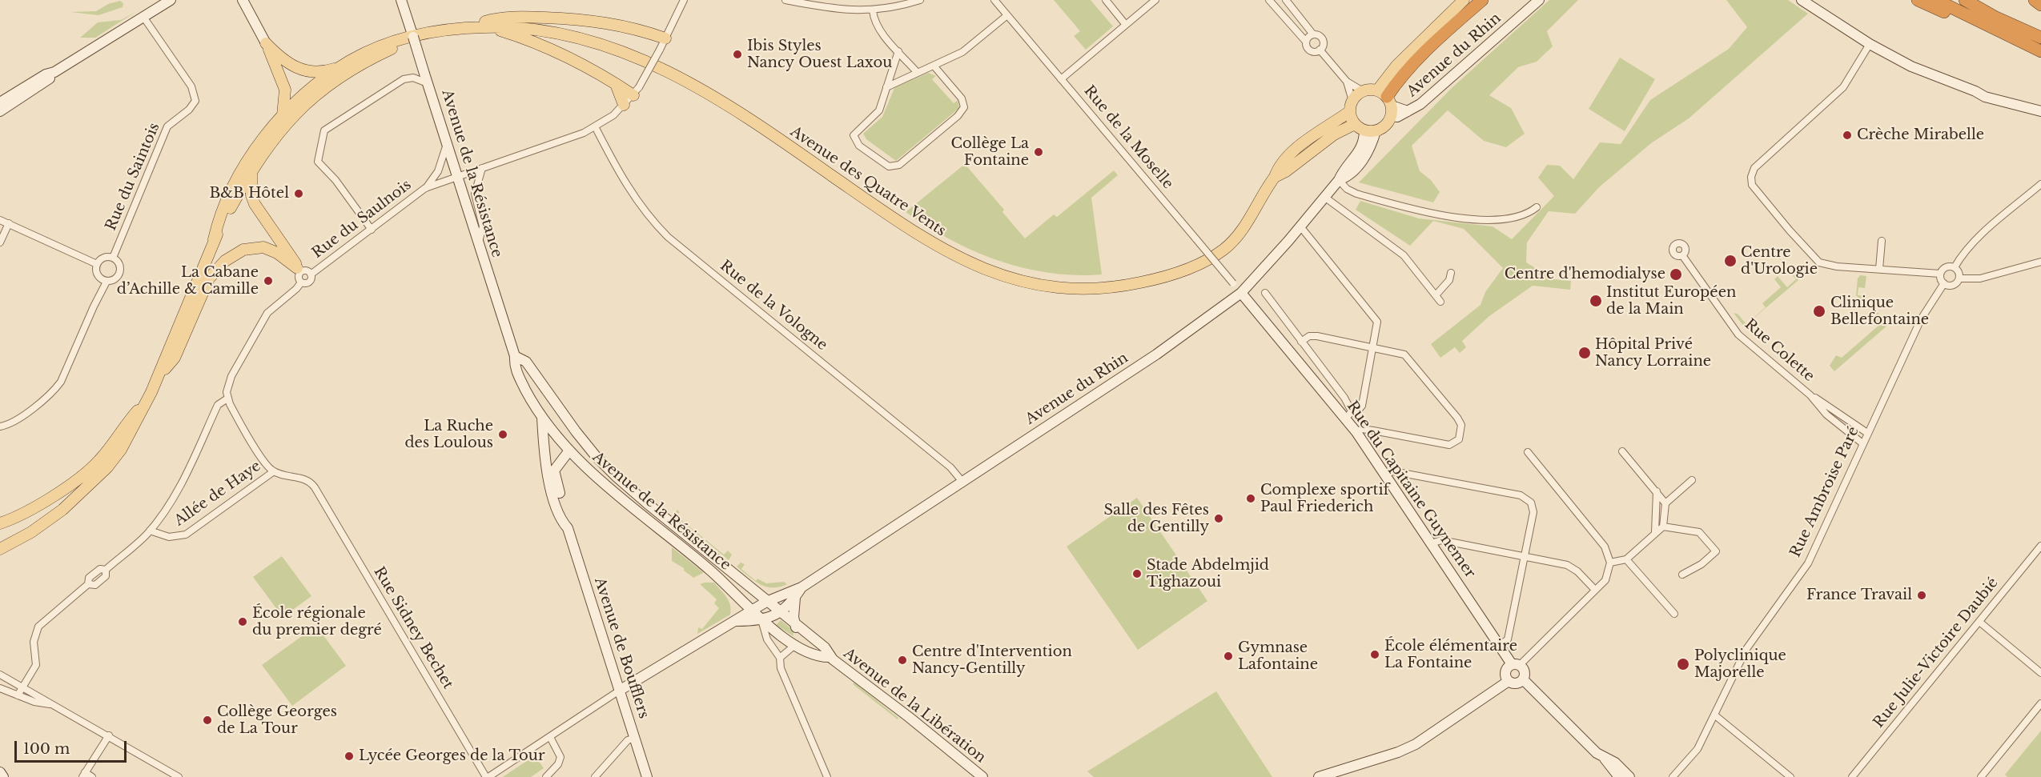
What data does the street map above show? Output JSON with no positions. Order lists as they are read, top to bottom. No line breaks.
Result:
{"streets":{"main road":["Avenue du Rhin","Avenue de la Résistance","Avenue des Quatre Vents","Rue du Capitaine Guynemer","Avenue de Boufflers","Avenue de la Libération"],"street":["Rue de la Moselle","Rue du Saintois","Rue du Saulnois","Rue de la Vologne","Rue Colette","Rue Ambroise Paré","Allée de Haye","Rue Sidney Bechet","Rue Julie-Victoire Daubié"]},"crossings":[["Avenue du Rhin","Rue de la Moselle"],["Avenue du Rhin","Avenue de la Résistance"],["Avenue du Rhin","Avenue des Quatre Vents"],["Avenue du Rhin","Rue de la Vologne"],["Avenue du Rhin","Rue du Capitaine Guynemer"],["Avenue du Rhin","Avenue de la Libération"],["Rue de la Moselle","Rue du Capitaine Guynemer"],["Avenue de la Résistance","Rue du Saulnois"],["Avenue de la Résistance","Avenue de Boufflers"],["Avenue de la Résistance","Avenue de la Libération"],["Rue du Saulnois","Rue de la Vologne"],["Rue Colette","Rue Ambroise Paré"],["Allée de Haye","Rue Sidney Bechet"]],"places":["Ibis Styles Nancy Ouest Laxou","Crèche Mirabelle","Collège La Fontaine","B&B Hôtel","Centre d'Urologie","Centre d'hemodialyse","La Cabane d’Achille & Camille","Institut Européen de la Main","Clinique Bellefontaine","Hôpital Privé Nancy Lorraine","La Ruche des Loulous","Complexe sportif Paul Friederich","Salle des Fêtes de Gentilly","Stade Abdelmjid Tighazoui","France Travail","École régionale du premier degré","École élémentaire La Fontaine","Gymnase Lafontaine","Centre d'Intervention Nancy-Gentilly","Polyclinique Majorelle","Collège Georges de La Tour","Lycée Georges de la Tour"],"scale_bar":"100 m"}
